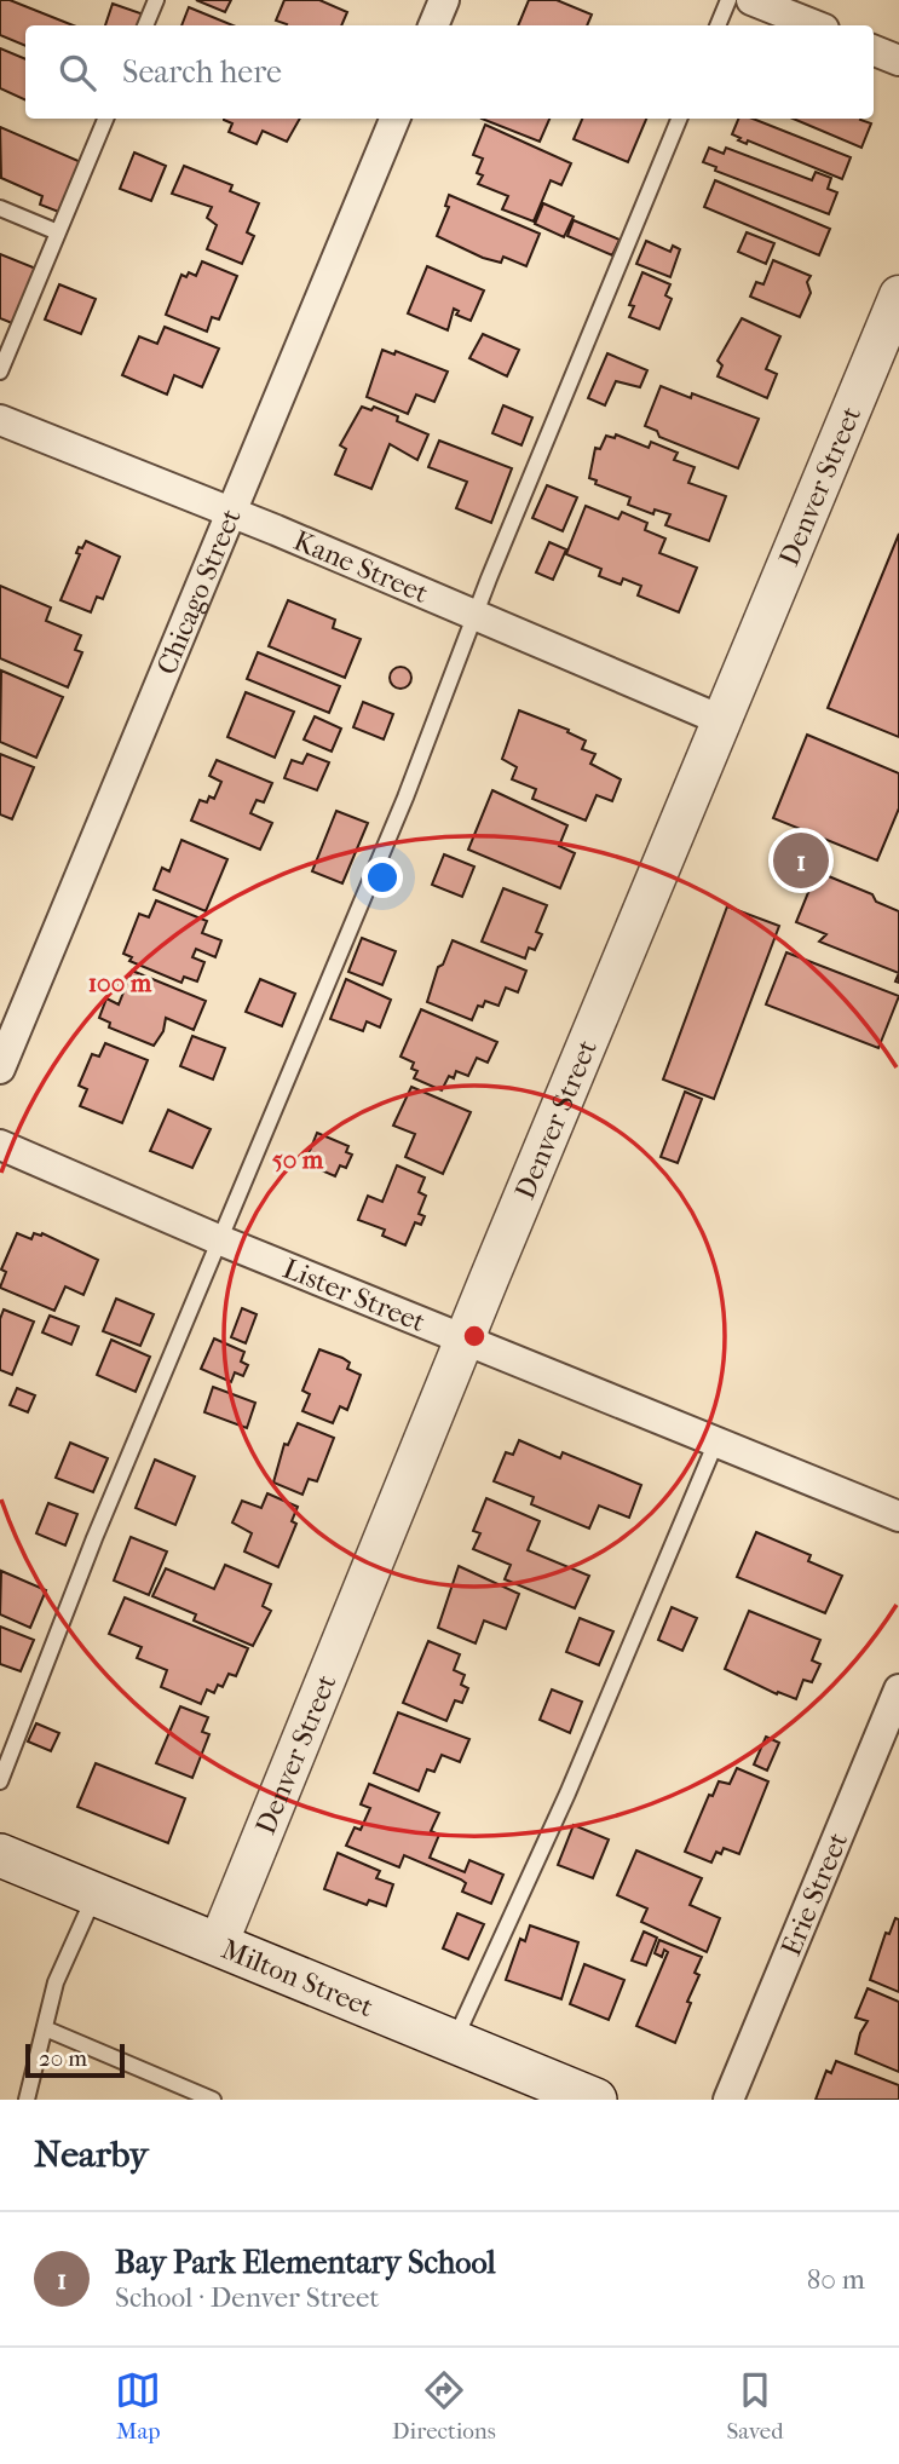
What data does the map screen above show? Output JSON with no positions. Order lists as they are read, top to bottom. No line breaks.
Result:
{"streets":{"main road":["Milton Street"],"street":["Denver Street","Kane Street","Chicago Street","Lister Street","Erie Street"]},"crossings":[["Denver Street","Kane Street"],["Denver Street","Lister Street"],["Denver Street","Milton Street"],["Kane Street","Chicago Street"]],"scale_bar":"20 m","page":{"search":"Search here","pins":"1","scale":"20 m","heading":"Nearby","list":[{"mark":"1","name":"Bay Park Elementary School","note":"School · Denver Street","value":"80 m"}],"nav":["Map","Directions","Saved"]},"rings":["100 m","50 m"]}
